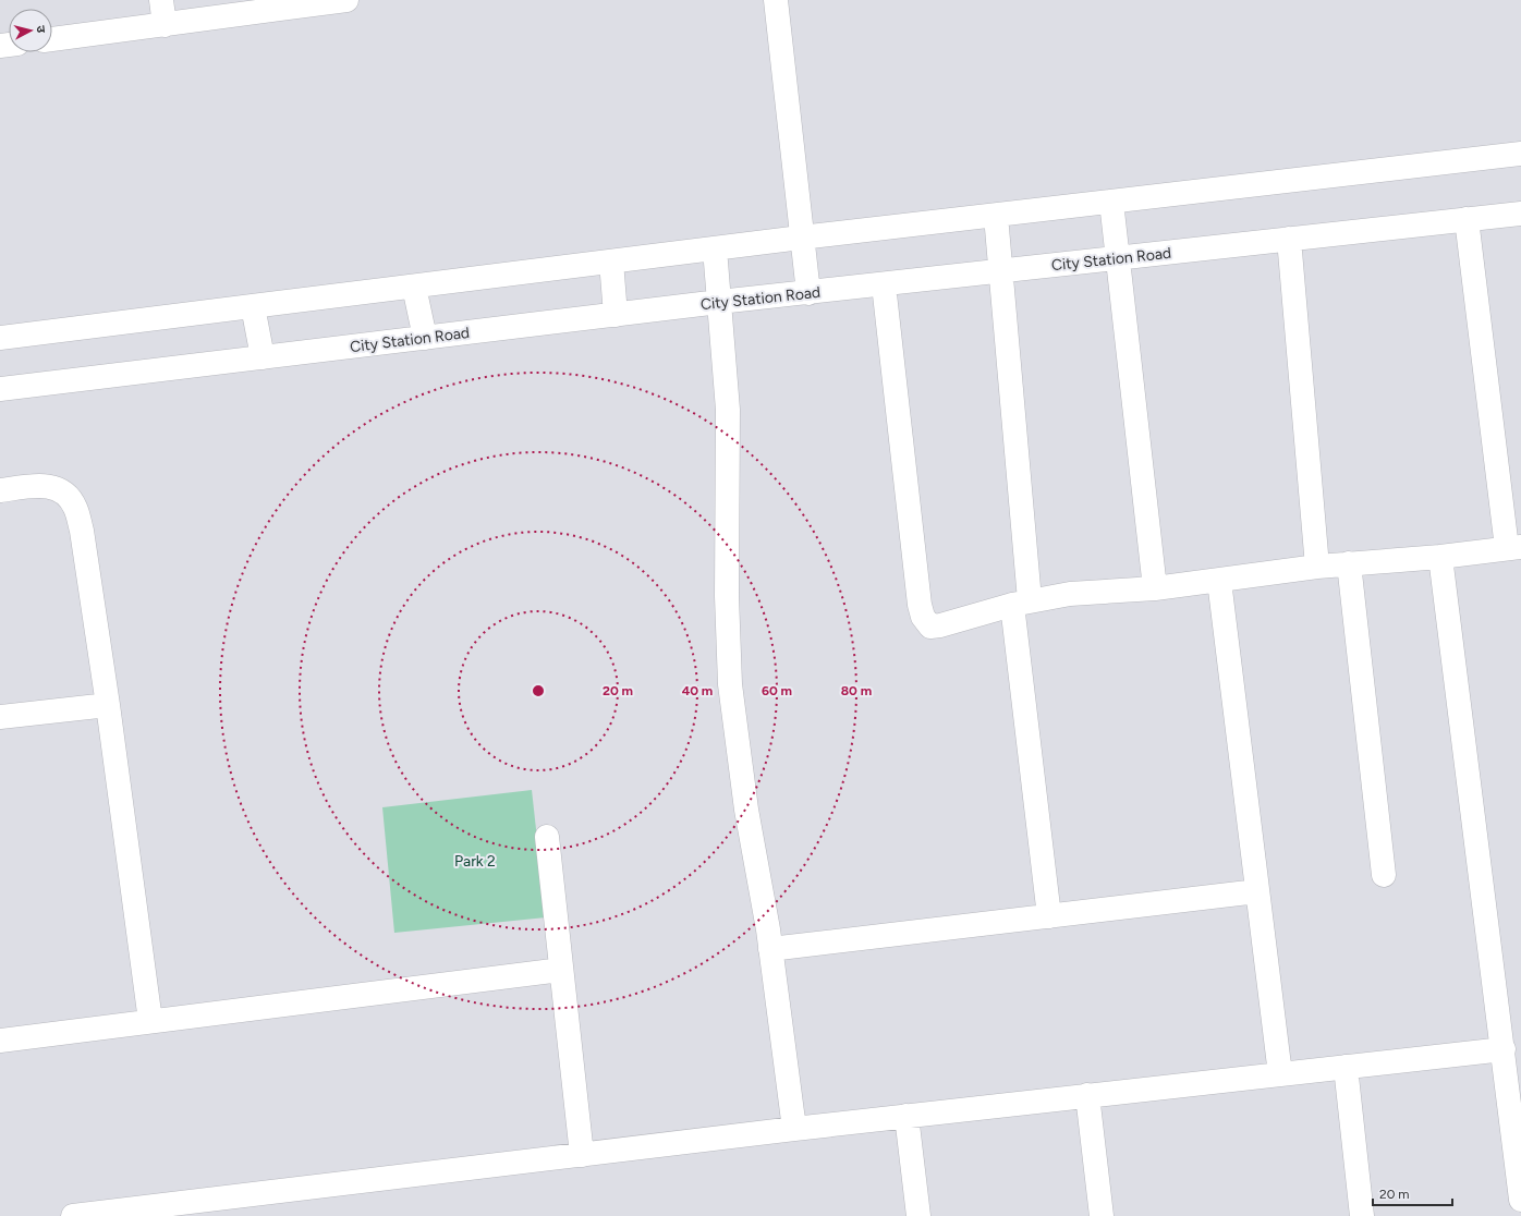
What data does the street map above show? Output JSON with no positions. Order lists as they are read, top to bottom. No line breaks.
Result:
{"streets":{"street":["City Station Road"]},"parks":["Park 2"],"scale_bar":"20 m","north":"right","rings":["20 m","40 m","60 m","80 m"]}
